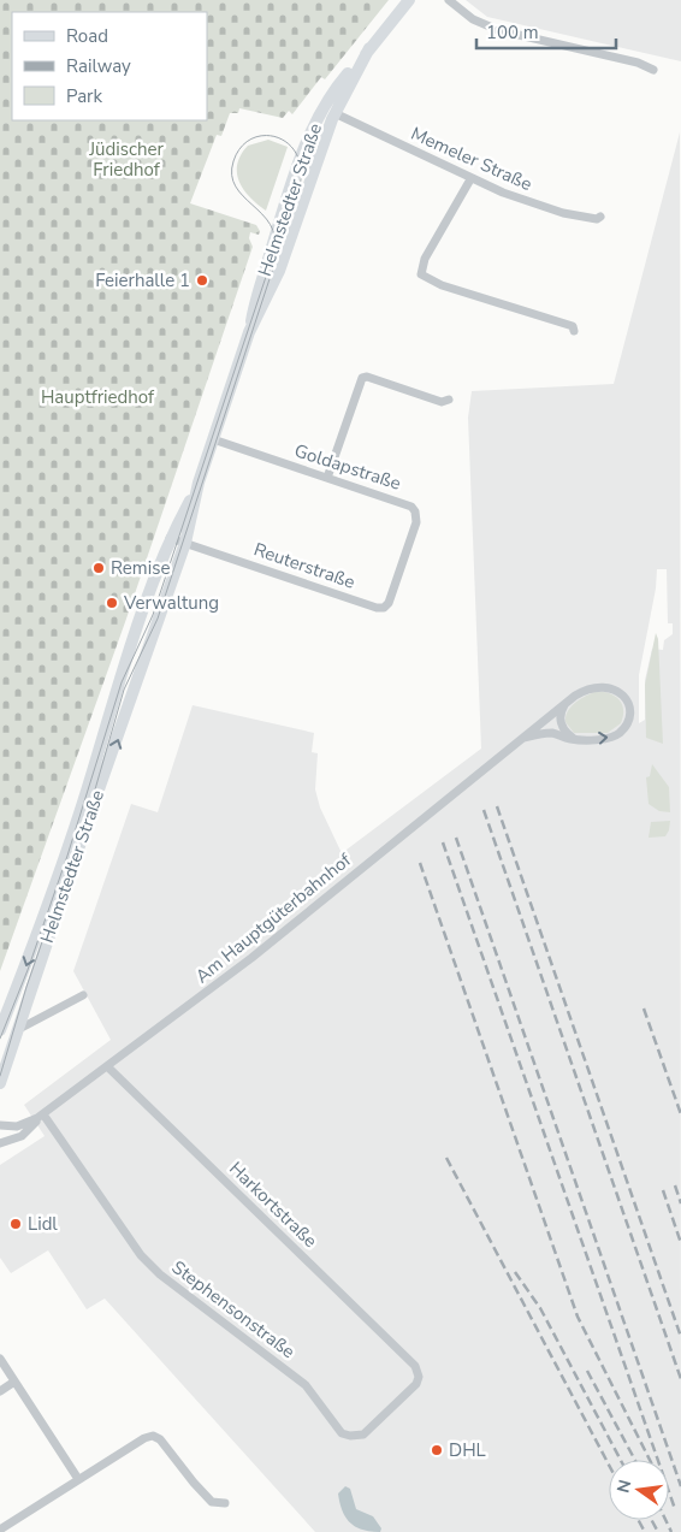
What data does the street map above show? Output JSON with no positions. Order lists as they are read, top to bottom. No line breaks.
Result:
{"streets":{"main road":["Helmstedter Straße"],"street":["Memeler Straße","Goldapstraße","Reuterstraße","Am Hauptgüterbahnhof","Harkortstraße","Stephensonstraße"]},"crossings":[["Memeler Straße","Helmstedter Straße"],["Helmstedter Straße","Goldapstraße"],["Helmstedter Straße","Reuterstraße"],["Goldapstraße","Reuterstraße"],["Am Hauptgüterbahnhof","Harkortstraße"],["Am Hauptgüterbahnhof","Stephensonstraße"],["Harkortstraße","Stephensonstraße"]],"parks":["Jüdischer Friedhof","Hauptfriedhof"],"places":["Feierhalle 1","Remise","Verwaltung","Lidl","DHL"],"legend":["Road","Railway","Park"],"scale_bar":"100 m","north":"left"}
